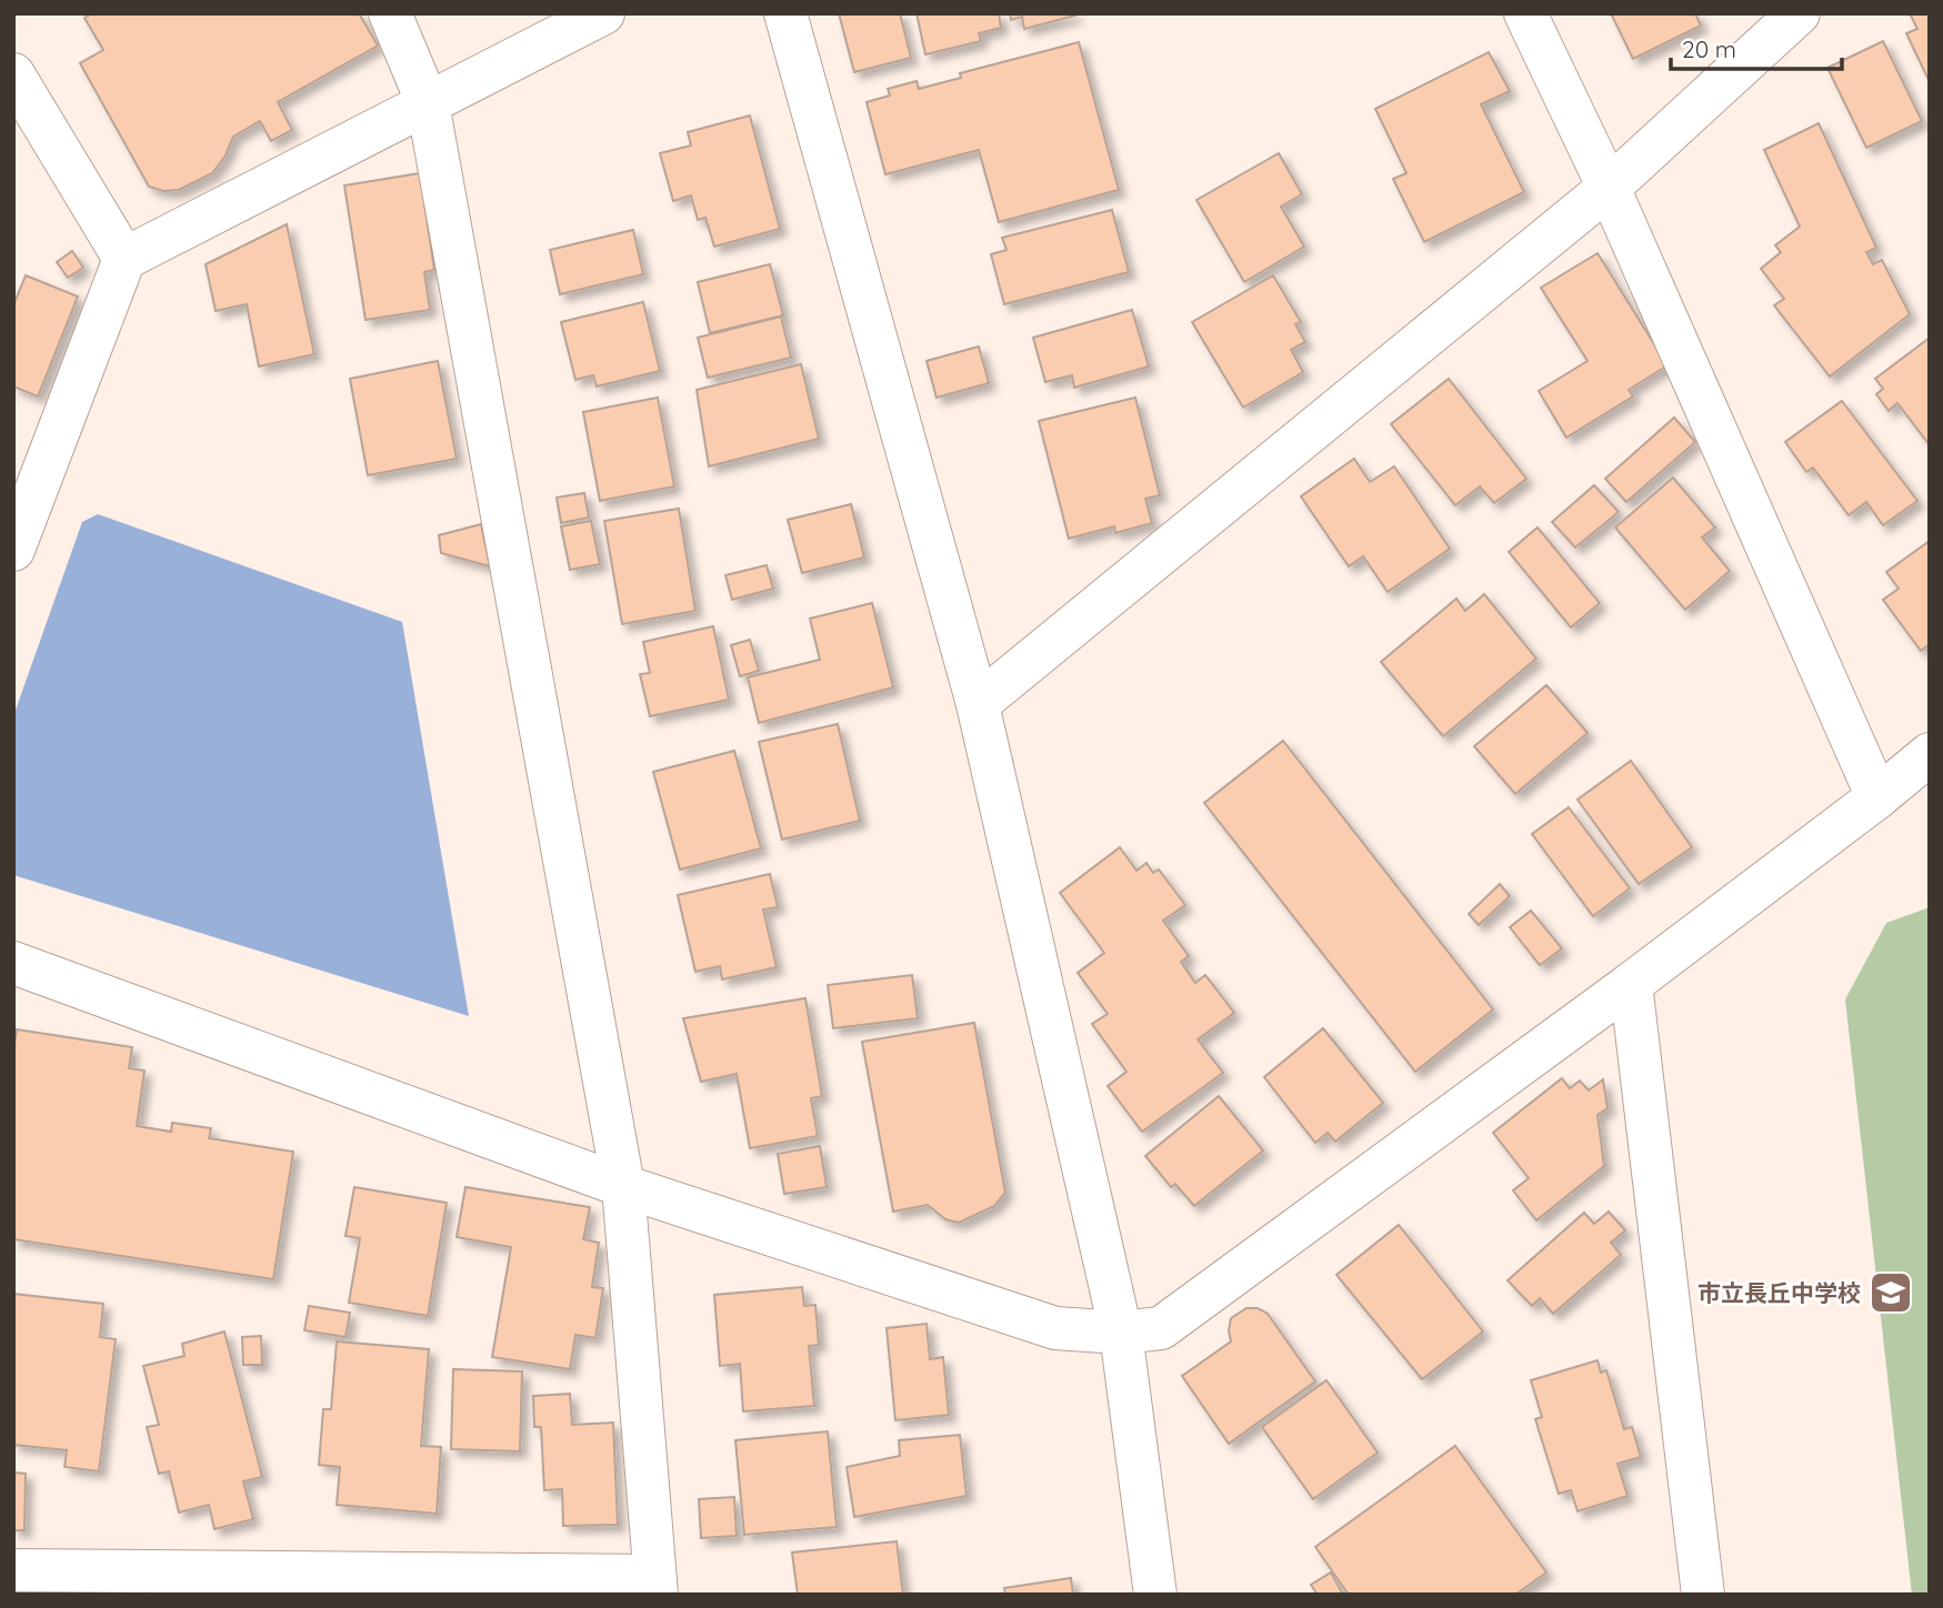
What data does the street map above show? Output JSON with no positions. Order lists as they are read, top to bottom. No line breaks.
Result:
{"places":{"school or university":["市立長丘中学校"]},"scale_bar":"20 m"}
